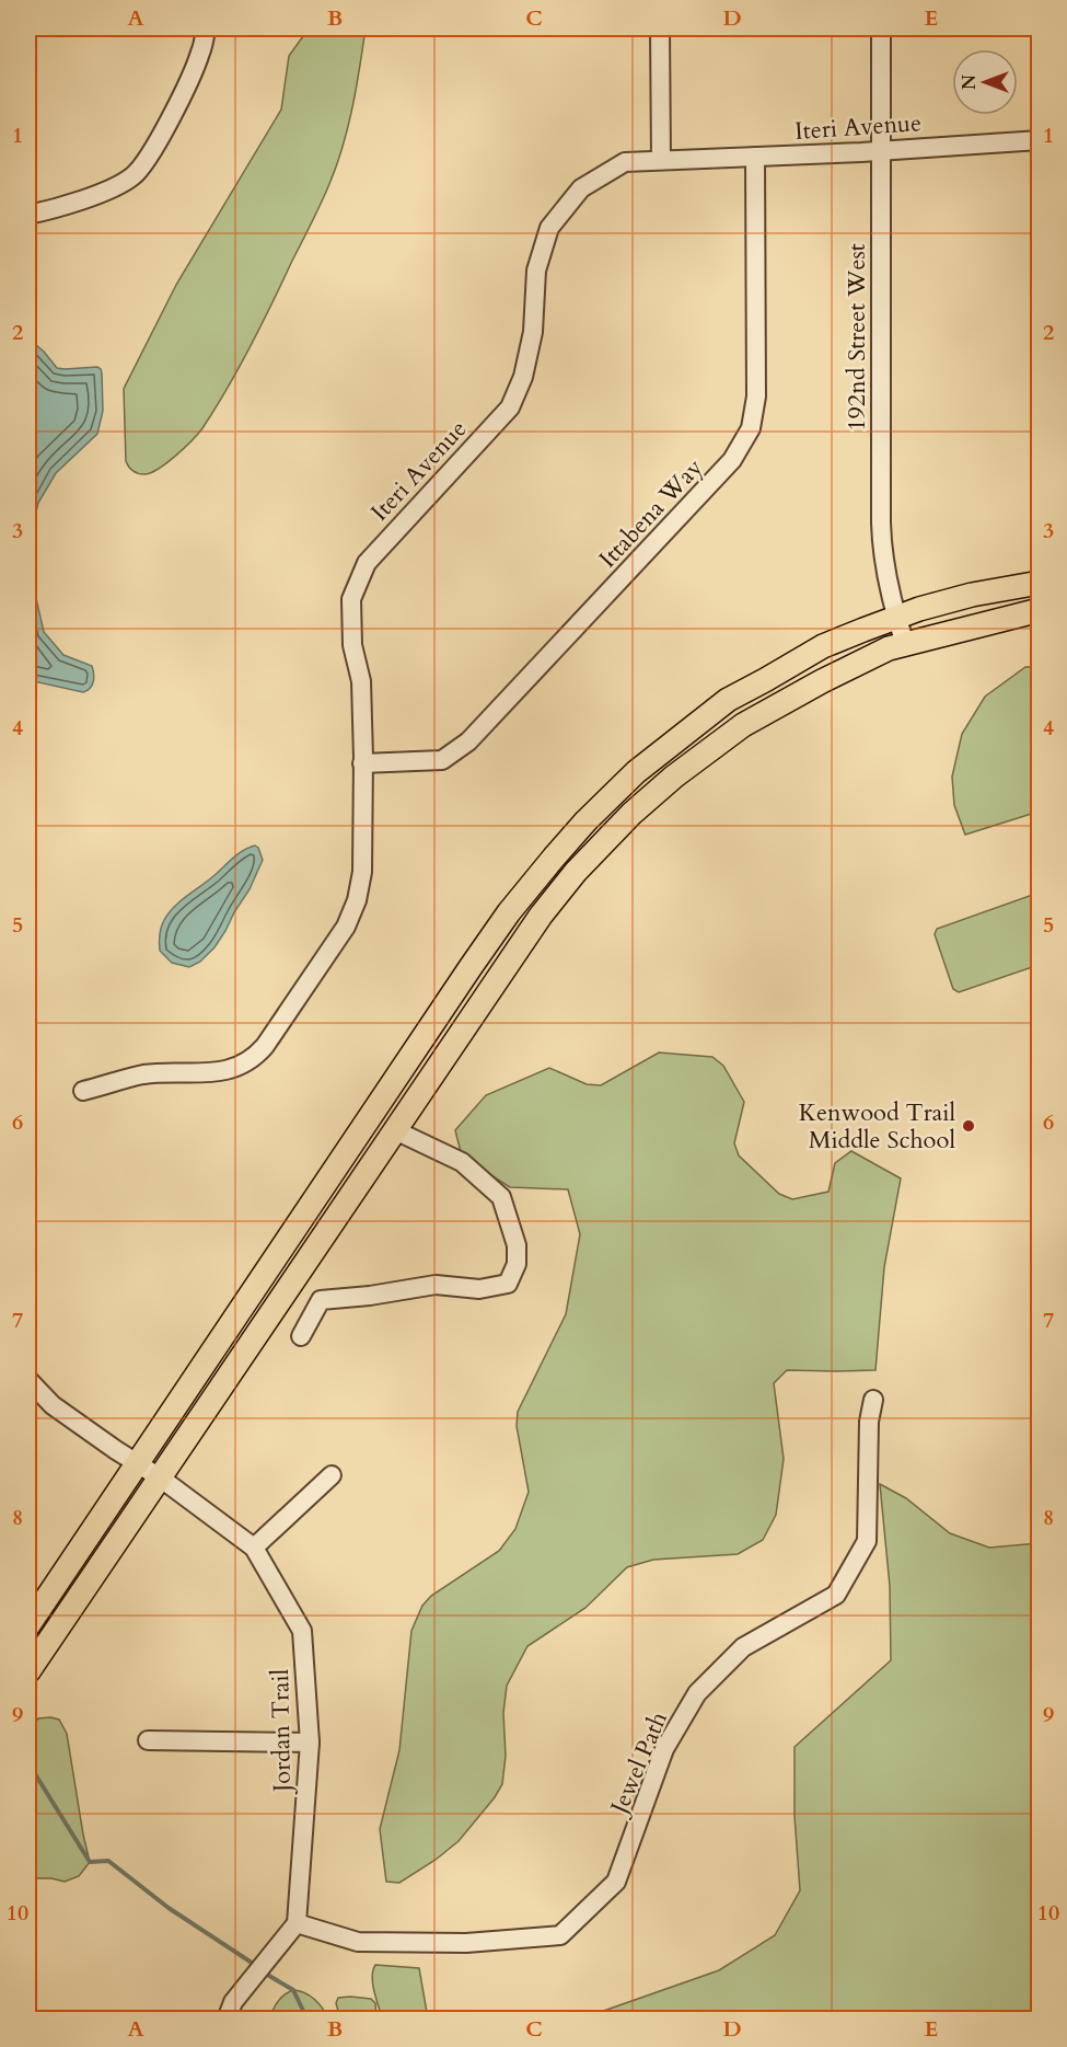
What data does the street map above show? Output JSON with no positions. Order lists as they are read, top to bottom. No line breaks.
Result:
{"streets":{"street":["Iteri Avenue","192nd Street West","Ittabena Way","Jordan Trail","Jewel Path"]},"crossings":[["Iteri Avenue","192nd Street West"],["Iteri Avenue","Ittabena Way"],["Jordan Trail","Jewel Path"]],"places":["Kenwood Trail Middle School"],"north":"left","grid":{"columns":["A","B","C","D","E"],"rows":["1","2","3","4","5","6","7","8","9","10"]}}
